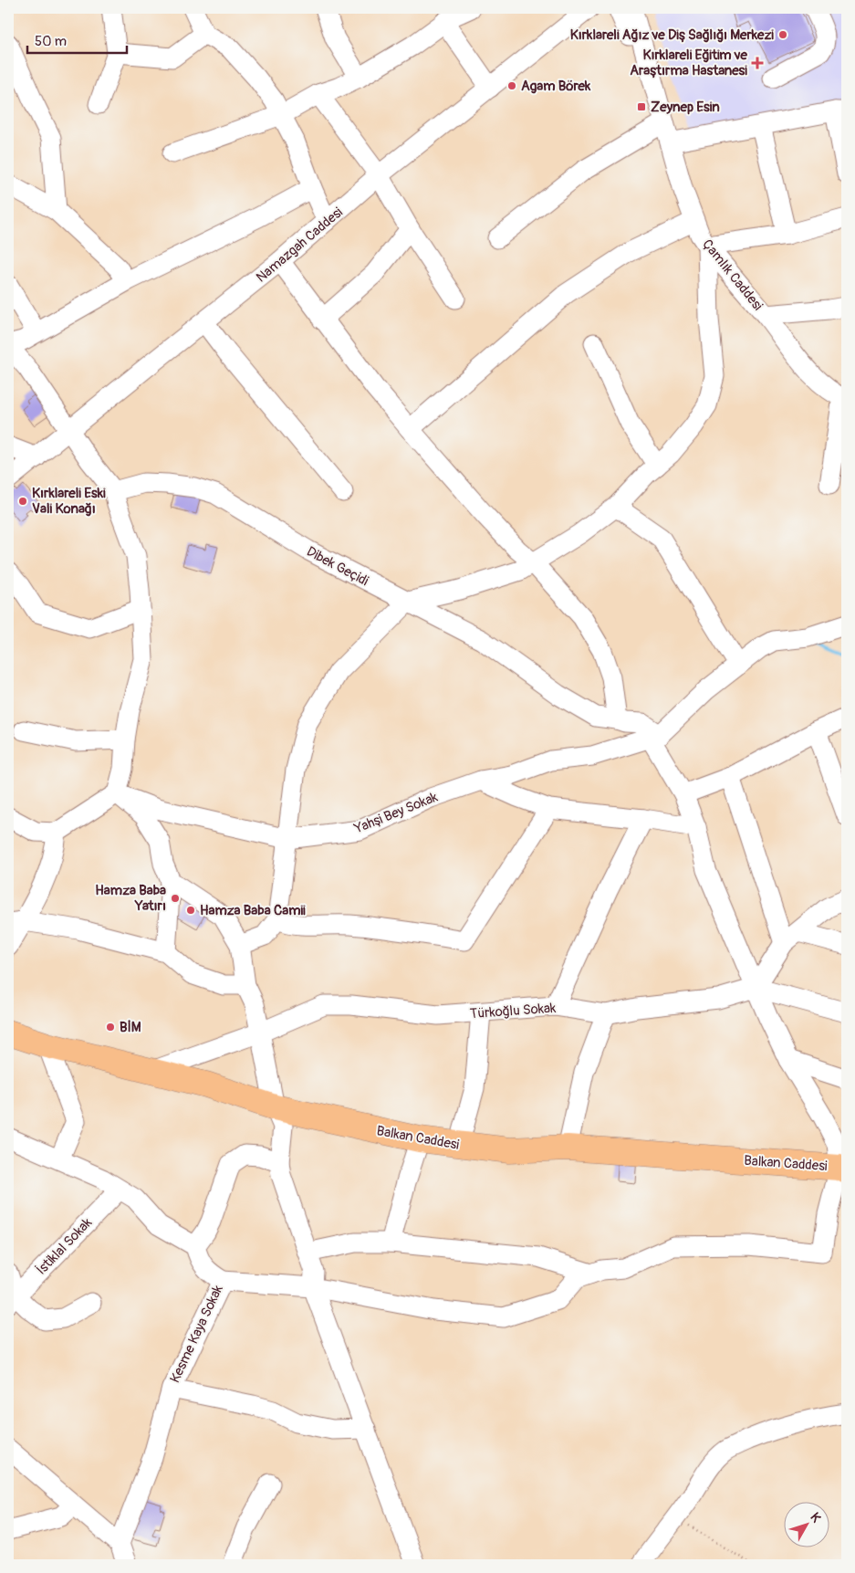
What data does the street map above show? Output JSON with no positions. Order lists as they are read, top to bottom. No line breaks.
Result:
{"streets":{"main road":["Balkan Caddesi"],"street":["Namazgah Caddesi","Çamlık Caddesi","Dibek Geçidi","Yahşi Bey Sokak","Türkoğlu Sokak","İstiklal Sokak","Kesme Kaya Sokak"]},"crossings":[["Dibek Geçidi","Yahşi Bey Sokak"],["Türkoğlu Sokak","Balkan Caddesi"]],"places":{"other":["Kırklareli Ağız ve Diş Sağlığı Merkezi","Agam Börek","Kırklareli Eski Vali Konağı","Hamza Baba Yatırı","Hamza Baba Camii","BİM"],"health":["Kırklareli Eğitim ve Araştırma Hastanesi"],"transit":["Zeynep Esin"]},"scale_bar":"50 m","north":"top right"}
